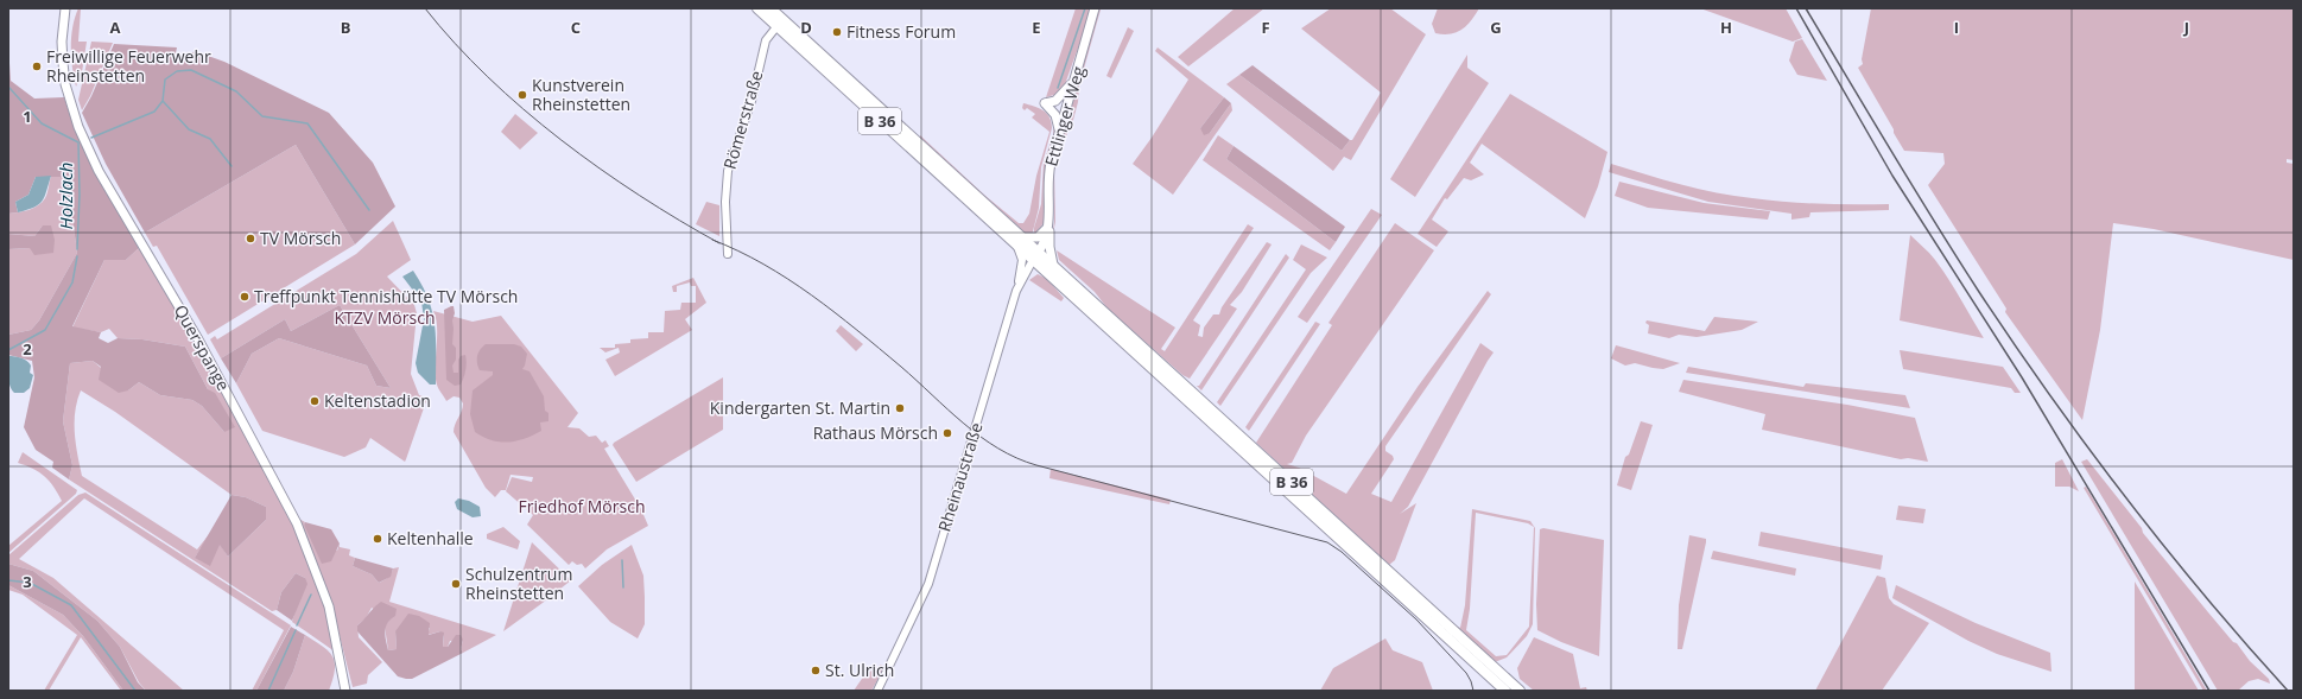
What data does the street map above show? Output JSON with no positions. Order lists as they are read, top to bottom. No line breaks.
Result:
{"streets":{"main road":["Ettlinger Weg","B 36","Querspange"],"street":["Römerstraße","Rheinaustraße"]},"crossings":[["Ettlinger Weg","B 36"],["Ettlinger Weg","Rheinaustraße"],["Römerstraße","B 36"],["B 36","Rheinaustraße"]],"water":["Holzlach"],"parks":["KTZV Mörsch","Friedhof Mörsch"],"places":["Fitness Forum","Freiwillige Feuerwehr Rheinstetten","Kunstverein Rheinstetten","TV Mörsch","Treffpunkt Tennishütte TV Mörsch","Keltenstadion","Kindergarten St. Martin","Rathaus Mörsch","Keltenhalle","Schulzentrum Rheinstetten","St. Ulrich"],"grid":{"columns":["A","B","C","D","E","F","G","H","I","J"],"rows":["1","2","3"]}}
